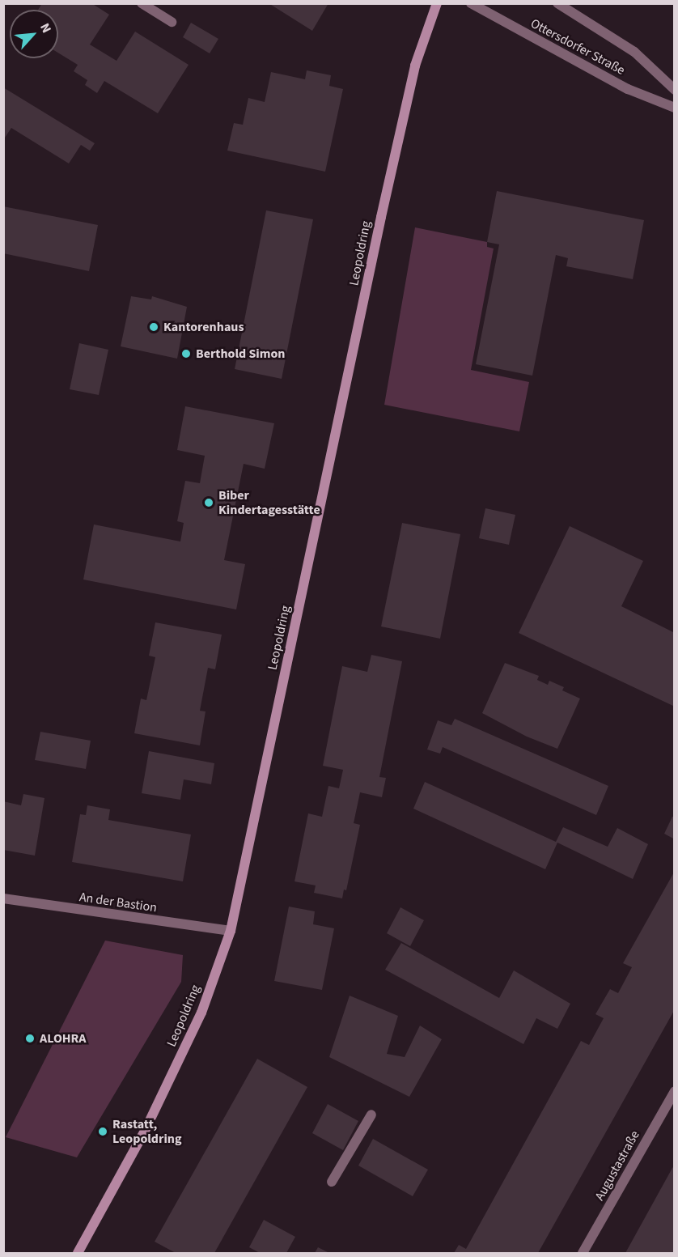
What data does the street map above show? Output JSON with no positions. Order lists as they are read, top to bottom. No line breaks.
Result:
{"streets":{"main road":["Leopoldring"],"street":["Ottersdorfer Straße","An der Bastion","Augustastraße"]},"crossings":[["Leopoldring","An der Bastion"]],"places":["Kantorenhaus","Berthold Simon","Biber Kindertagesstätte","ALOHRA","Rastatt, Leopoldring"],"north":"top right"}
